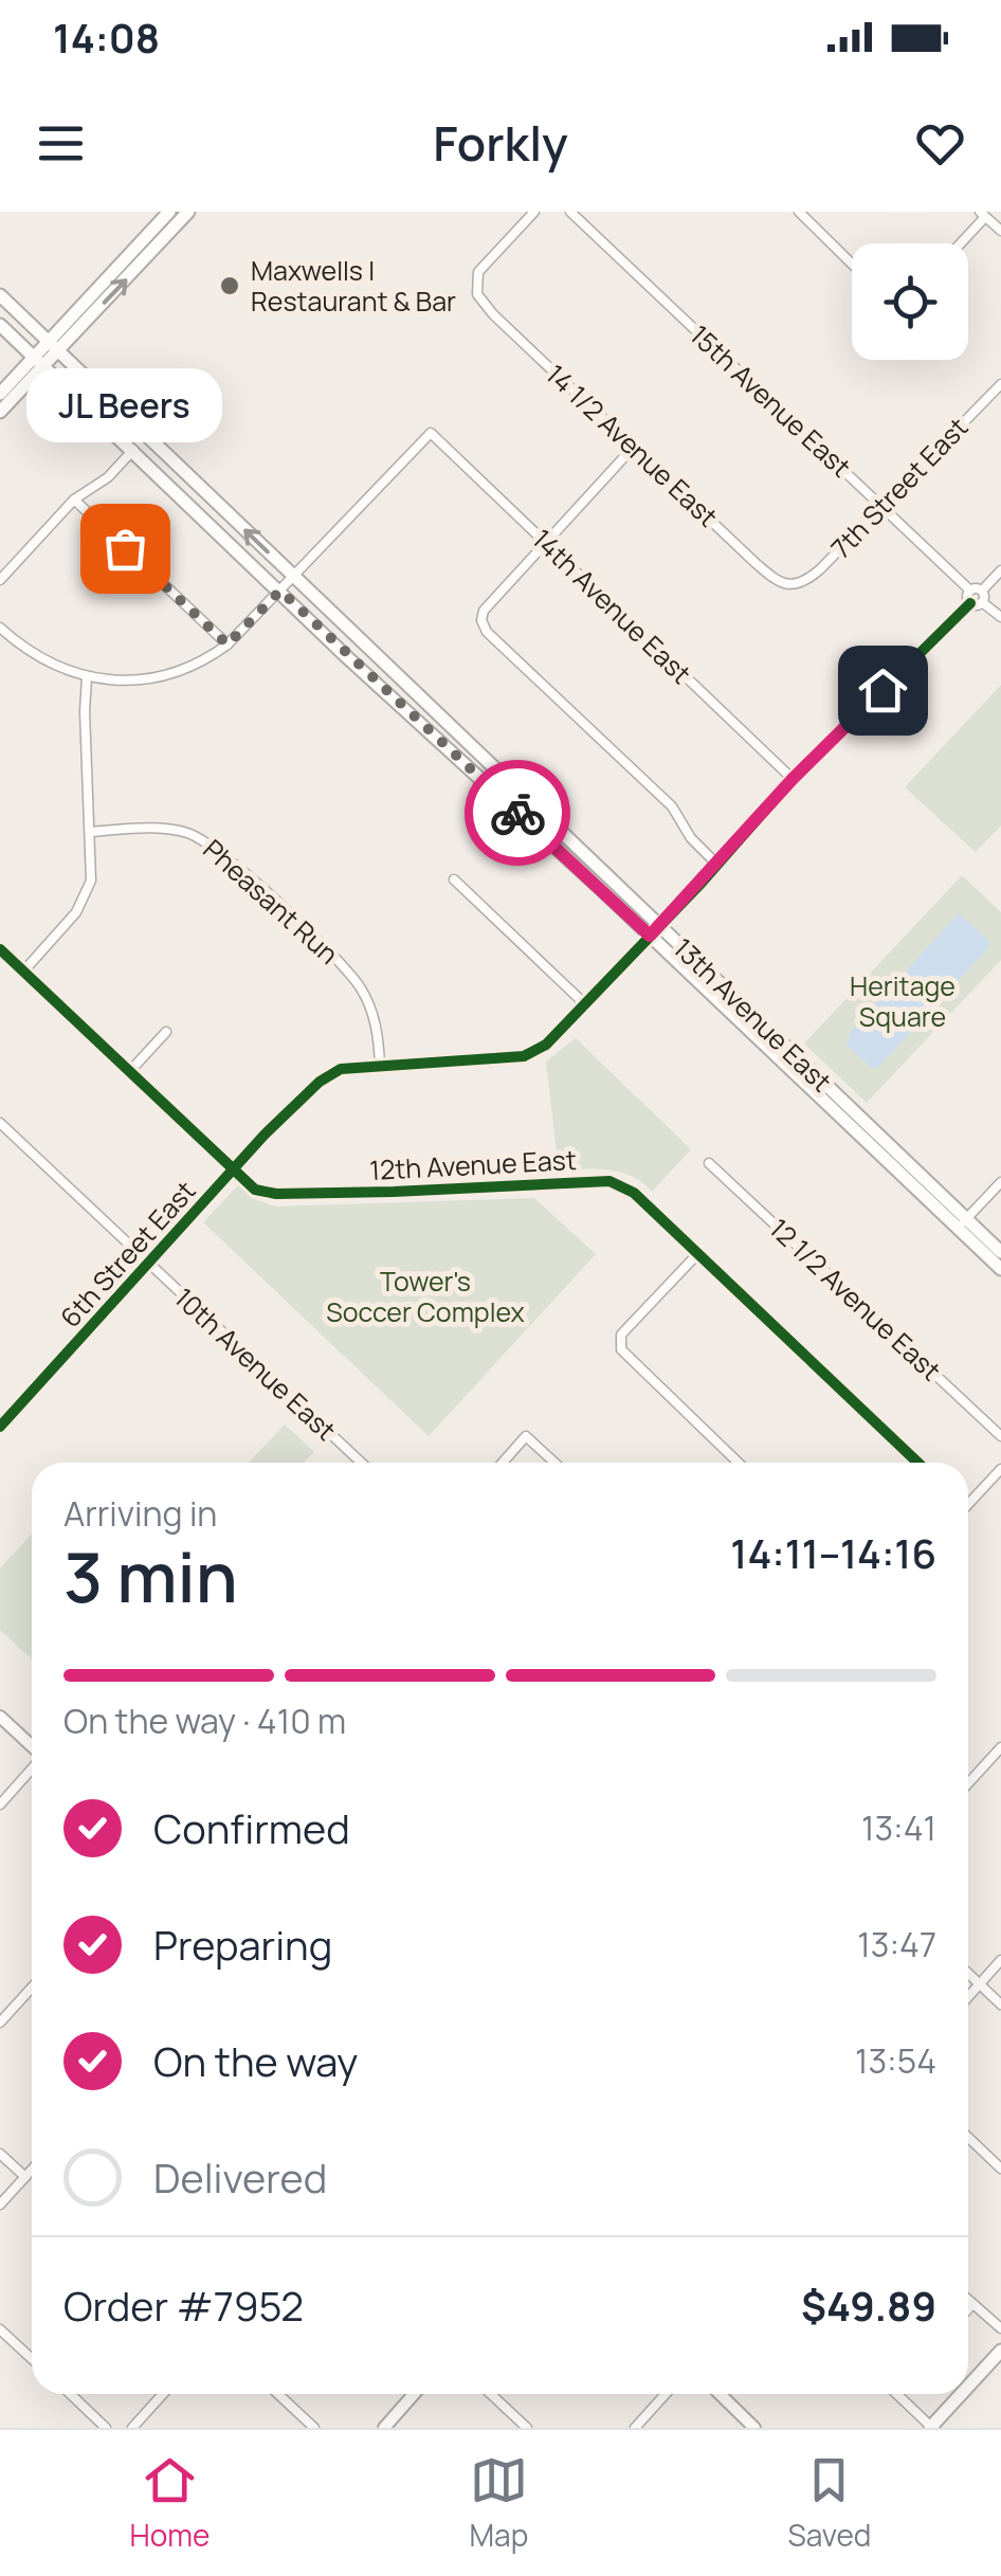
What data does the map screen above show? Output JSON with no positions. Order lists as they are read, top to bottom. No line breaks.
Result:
{"streets":{"main road":["13th Avenue East"],"street":["15th Avenue East","14 1/2 Avenue East","7th Street East","14th Avenue East","Pheasant Run","12th Avenue East","6th Street East","12 1/2 Avenue East","10th Avenue East"]},"crossings":[["15th Avenue East","7th Street East"],["15th Avenue East","6th Street East"],["14 1/2 Avenue East","7th Street East"],["14th Avenue East","13th Avenue East"],["14th Avenue East","6th Street East"],["Pheasant Run","6th Street East"],["13th Avenue East","6th Street East"],["12th Avenue East","6th Street East"],["6th Street East","10th Avenue East"]],"parks":["Heritage Square","Tower's Soccer Complex"],"places":["Maxwells | Restaurant & Bar","JL Beers"],"page":{"status":"14:08","header":"Forkly","bubble":"JL Beers","heading":["3 min","Arriving in","14:11–14:16"],"panel":["Order #7952","$49.89"],"bar":"On the way · 410 m","list":[["Confirmed","13:41"],["Preparing","13:47"],["On the way","13:54"],"Delivered"],"tabs":["Home","Map","Saved"]}}
